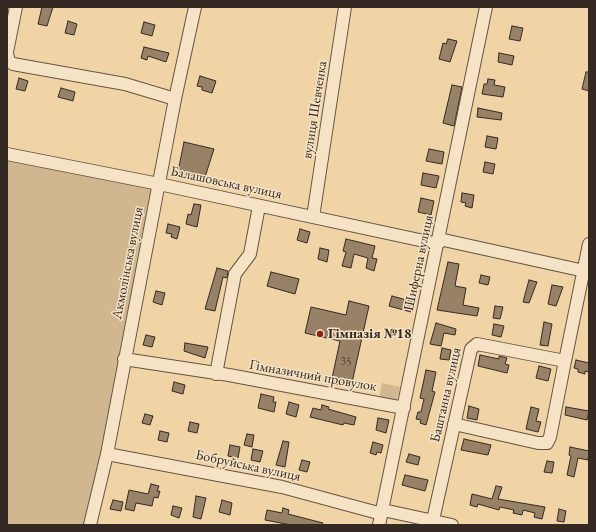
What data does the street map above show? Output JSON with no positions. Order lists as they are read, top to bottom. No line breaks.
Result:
{"streets":{"street":["вулиця Шевченка","Балашовська вулиця","Акмолінська вулиця","Шиферна вулиця","Гімназичний провулок","Баштанна вулиця","Бобруйська вулиця"]},"crossings":[["вулиця Шевченка","Балашовська вулиця"],["Балашовська вулиця","Акмолінська вулиця"],["Балашовська вулиця","Шиферна вулиця"],["Акмолінська вулиця","Гімназичний провулок"],["Акмолінська вулиця","Бобруйська вулиця"],["Шиферна вулиця","Гімназичний провулок"],["Шиферна вулиця","Бобруйська вулиця"],["Баштанна вулиця","Бобруйська вулиця"]],"places":["Гімназія №18"],"house_numbers":["35"]}
